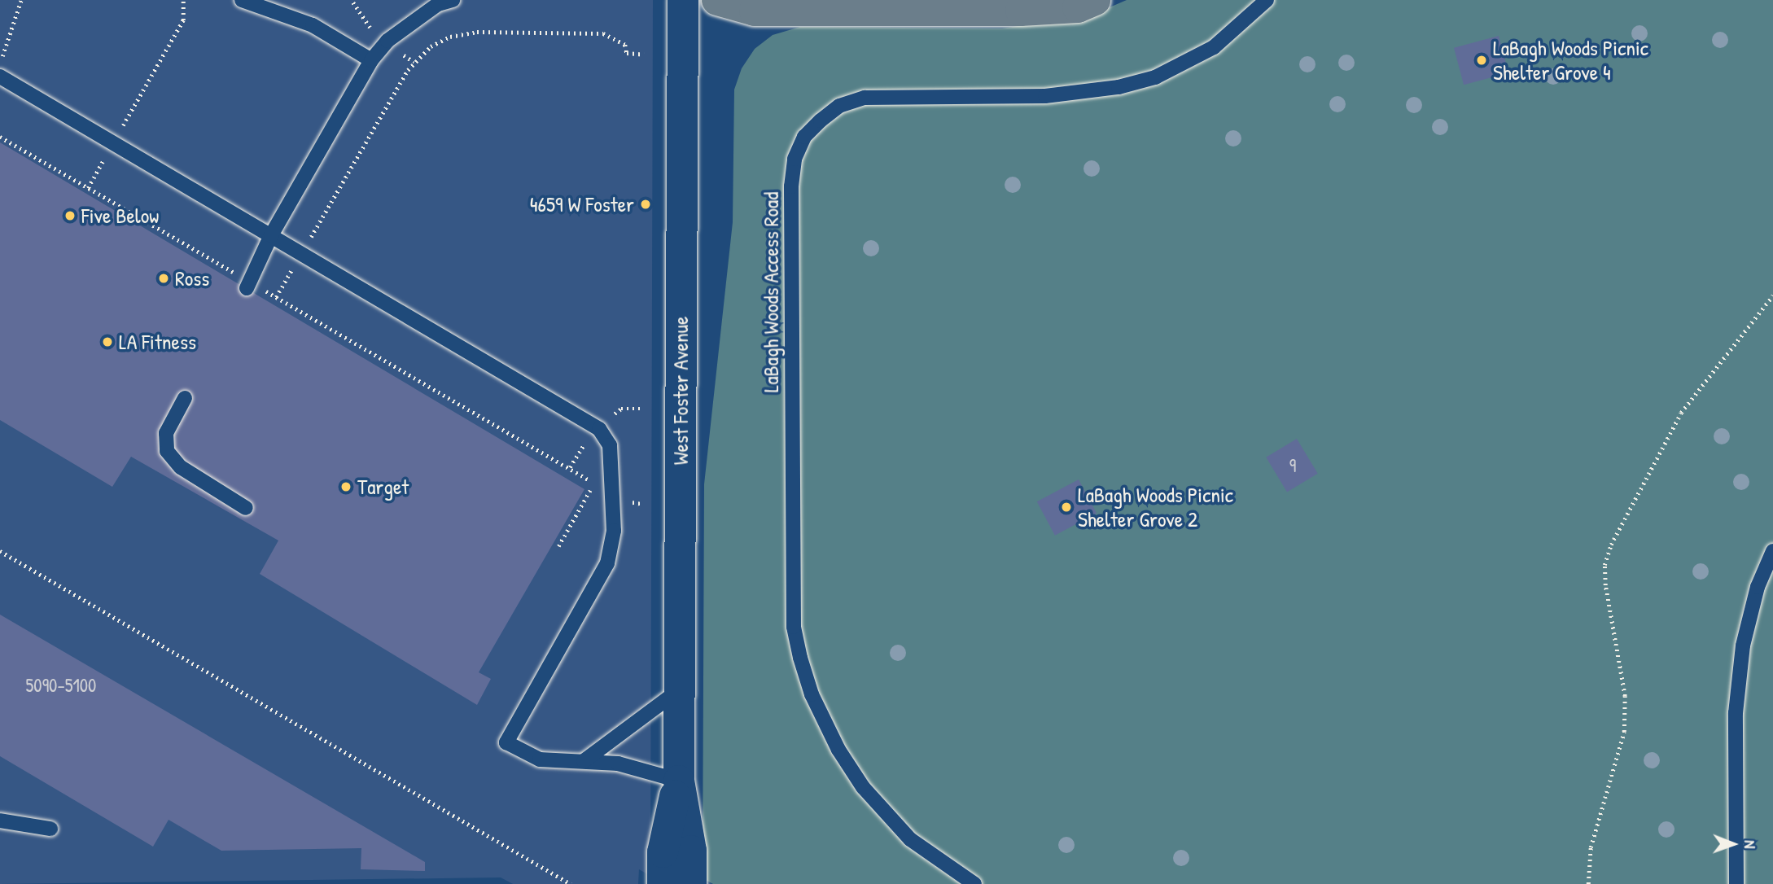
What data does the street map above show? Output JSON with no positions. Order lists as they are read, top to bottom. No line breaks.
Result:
{"streets":{"main road":["West Foster Avenue"],"lane":["LaBagh Woods Access Road"]},"places":["LaBagh Woods Picnic Shelter Grove 4","4659 W Foster","Five Below","Ross","LA Fitness","Target","LaBagh Woods Picnic Shelter Grove 2"],"house_numbers":["9","5090-5100"],"north":"right"}
